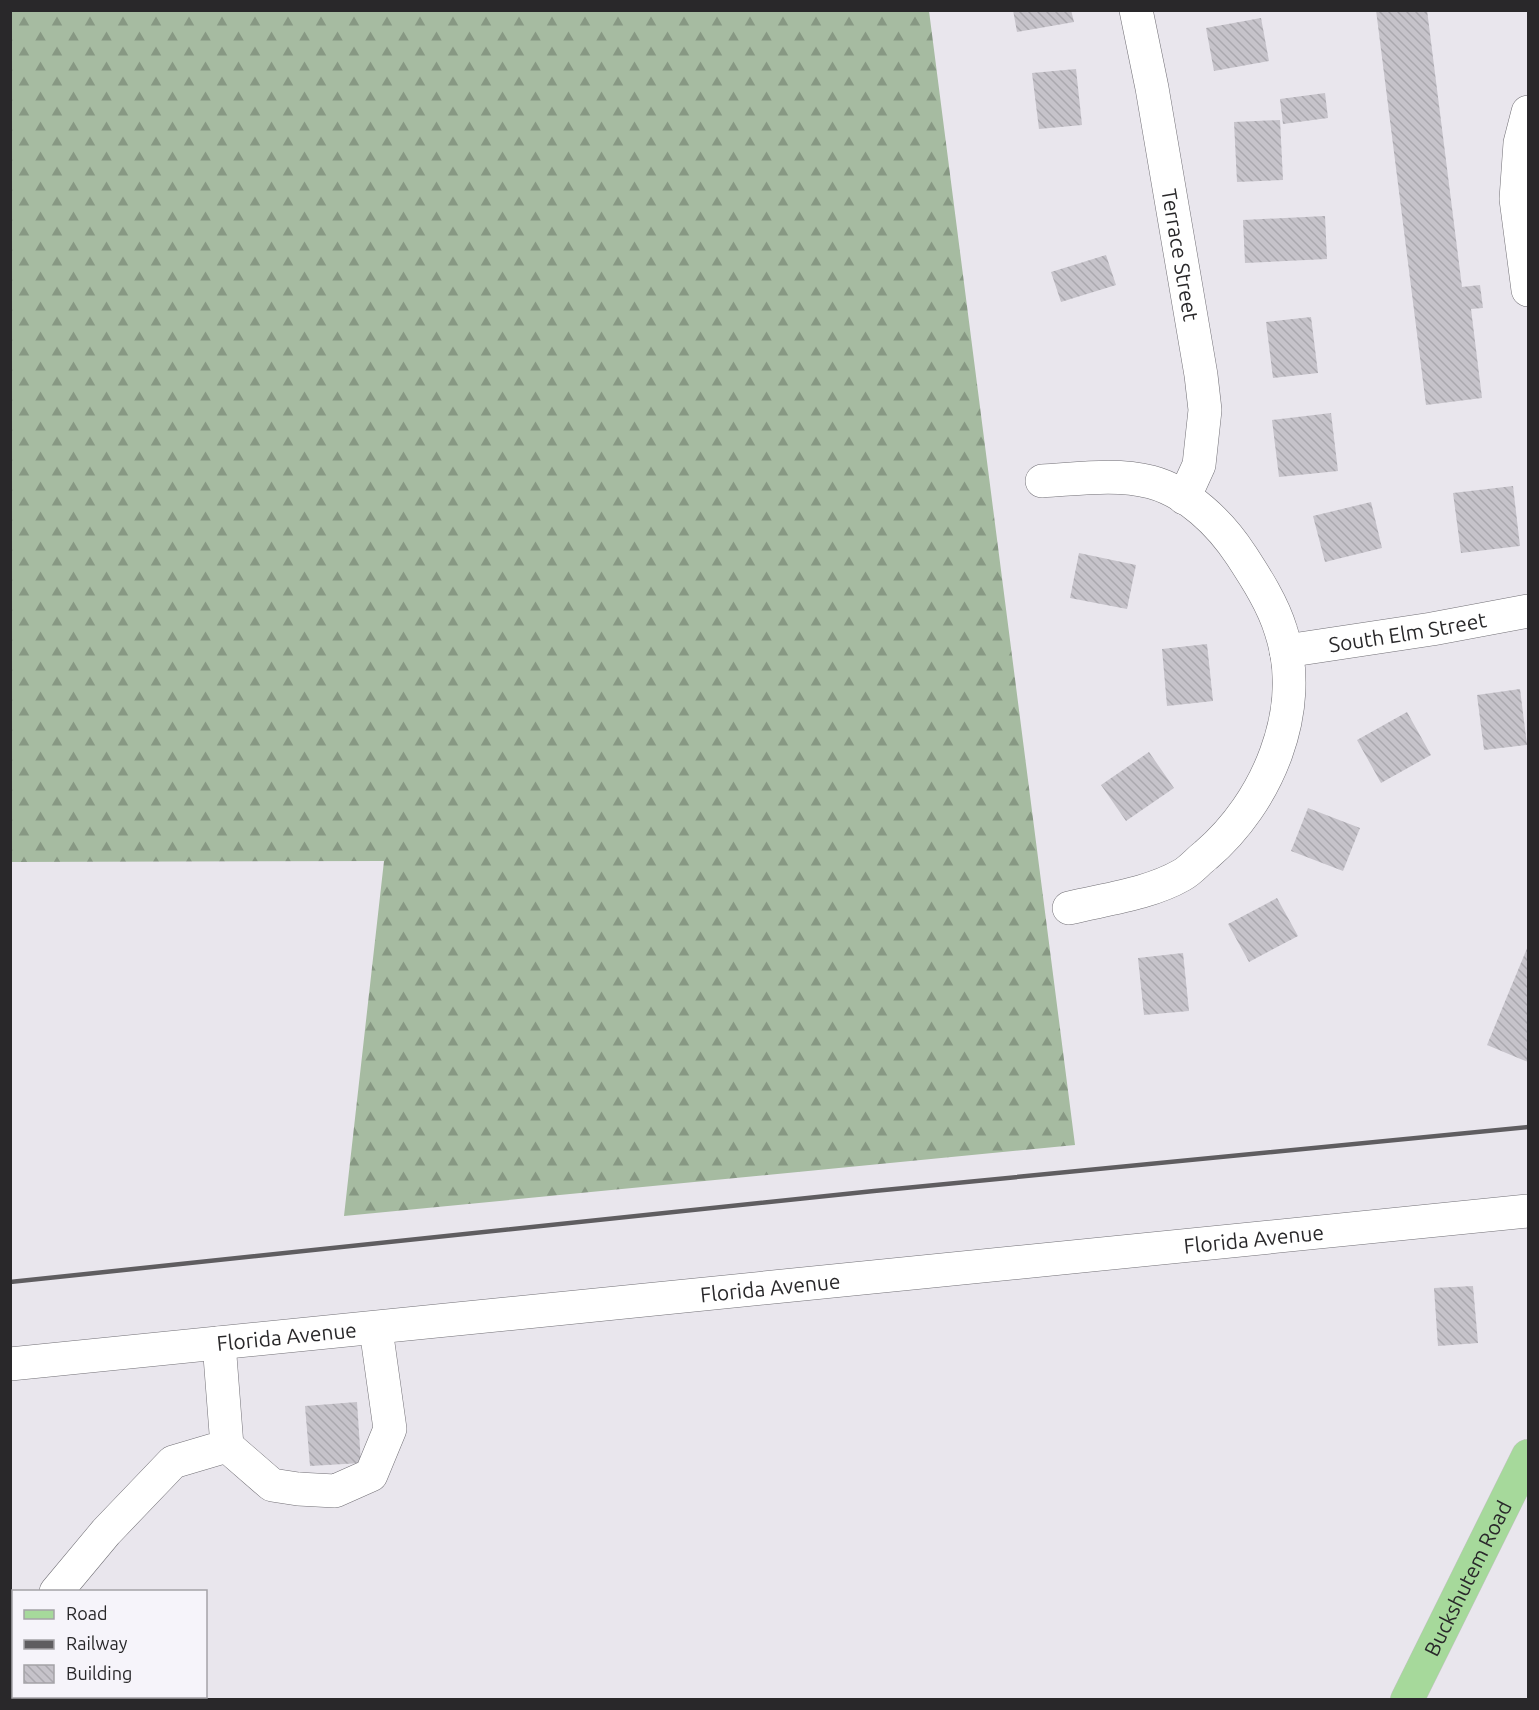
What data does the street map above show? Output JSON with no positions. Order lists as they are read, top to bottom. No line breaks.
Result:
{"streets":{"main road":["Buckshutem Road"],"street":["Terrace Street","South Elm Street","Florida Avenue"]},"legend":["Road","Railway","Building"]}
